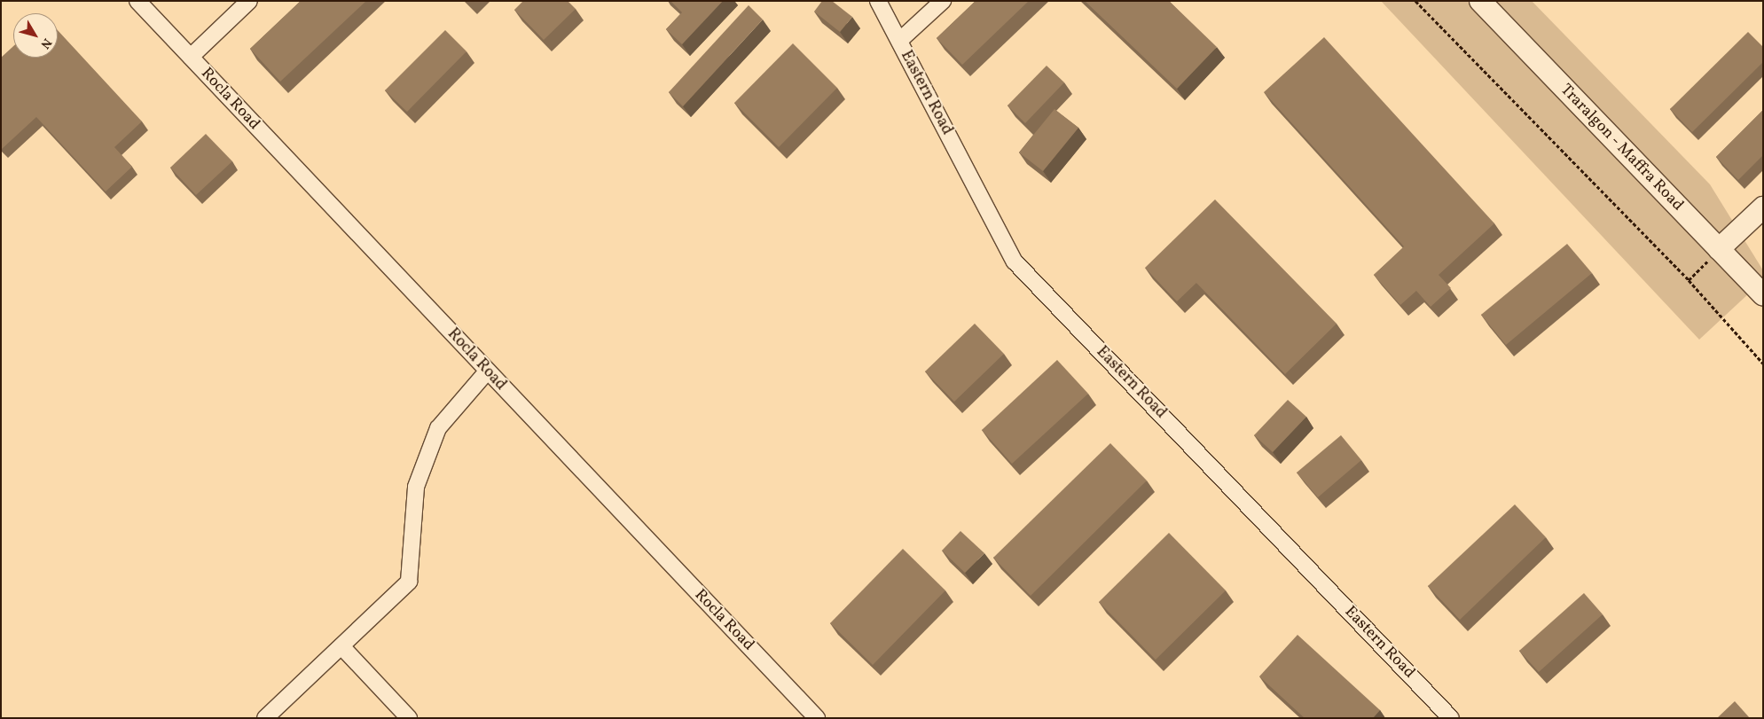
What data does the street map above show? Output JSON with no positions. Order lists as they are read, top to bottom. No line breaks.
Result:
{"streets":{"main road":["Traralgon - Maffra Road"],"street":["Eastern Road","Rocla Road"]},"north":"bottom right"}
